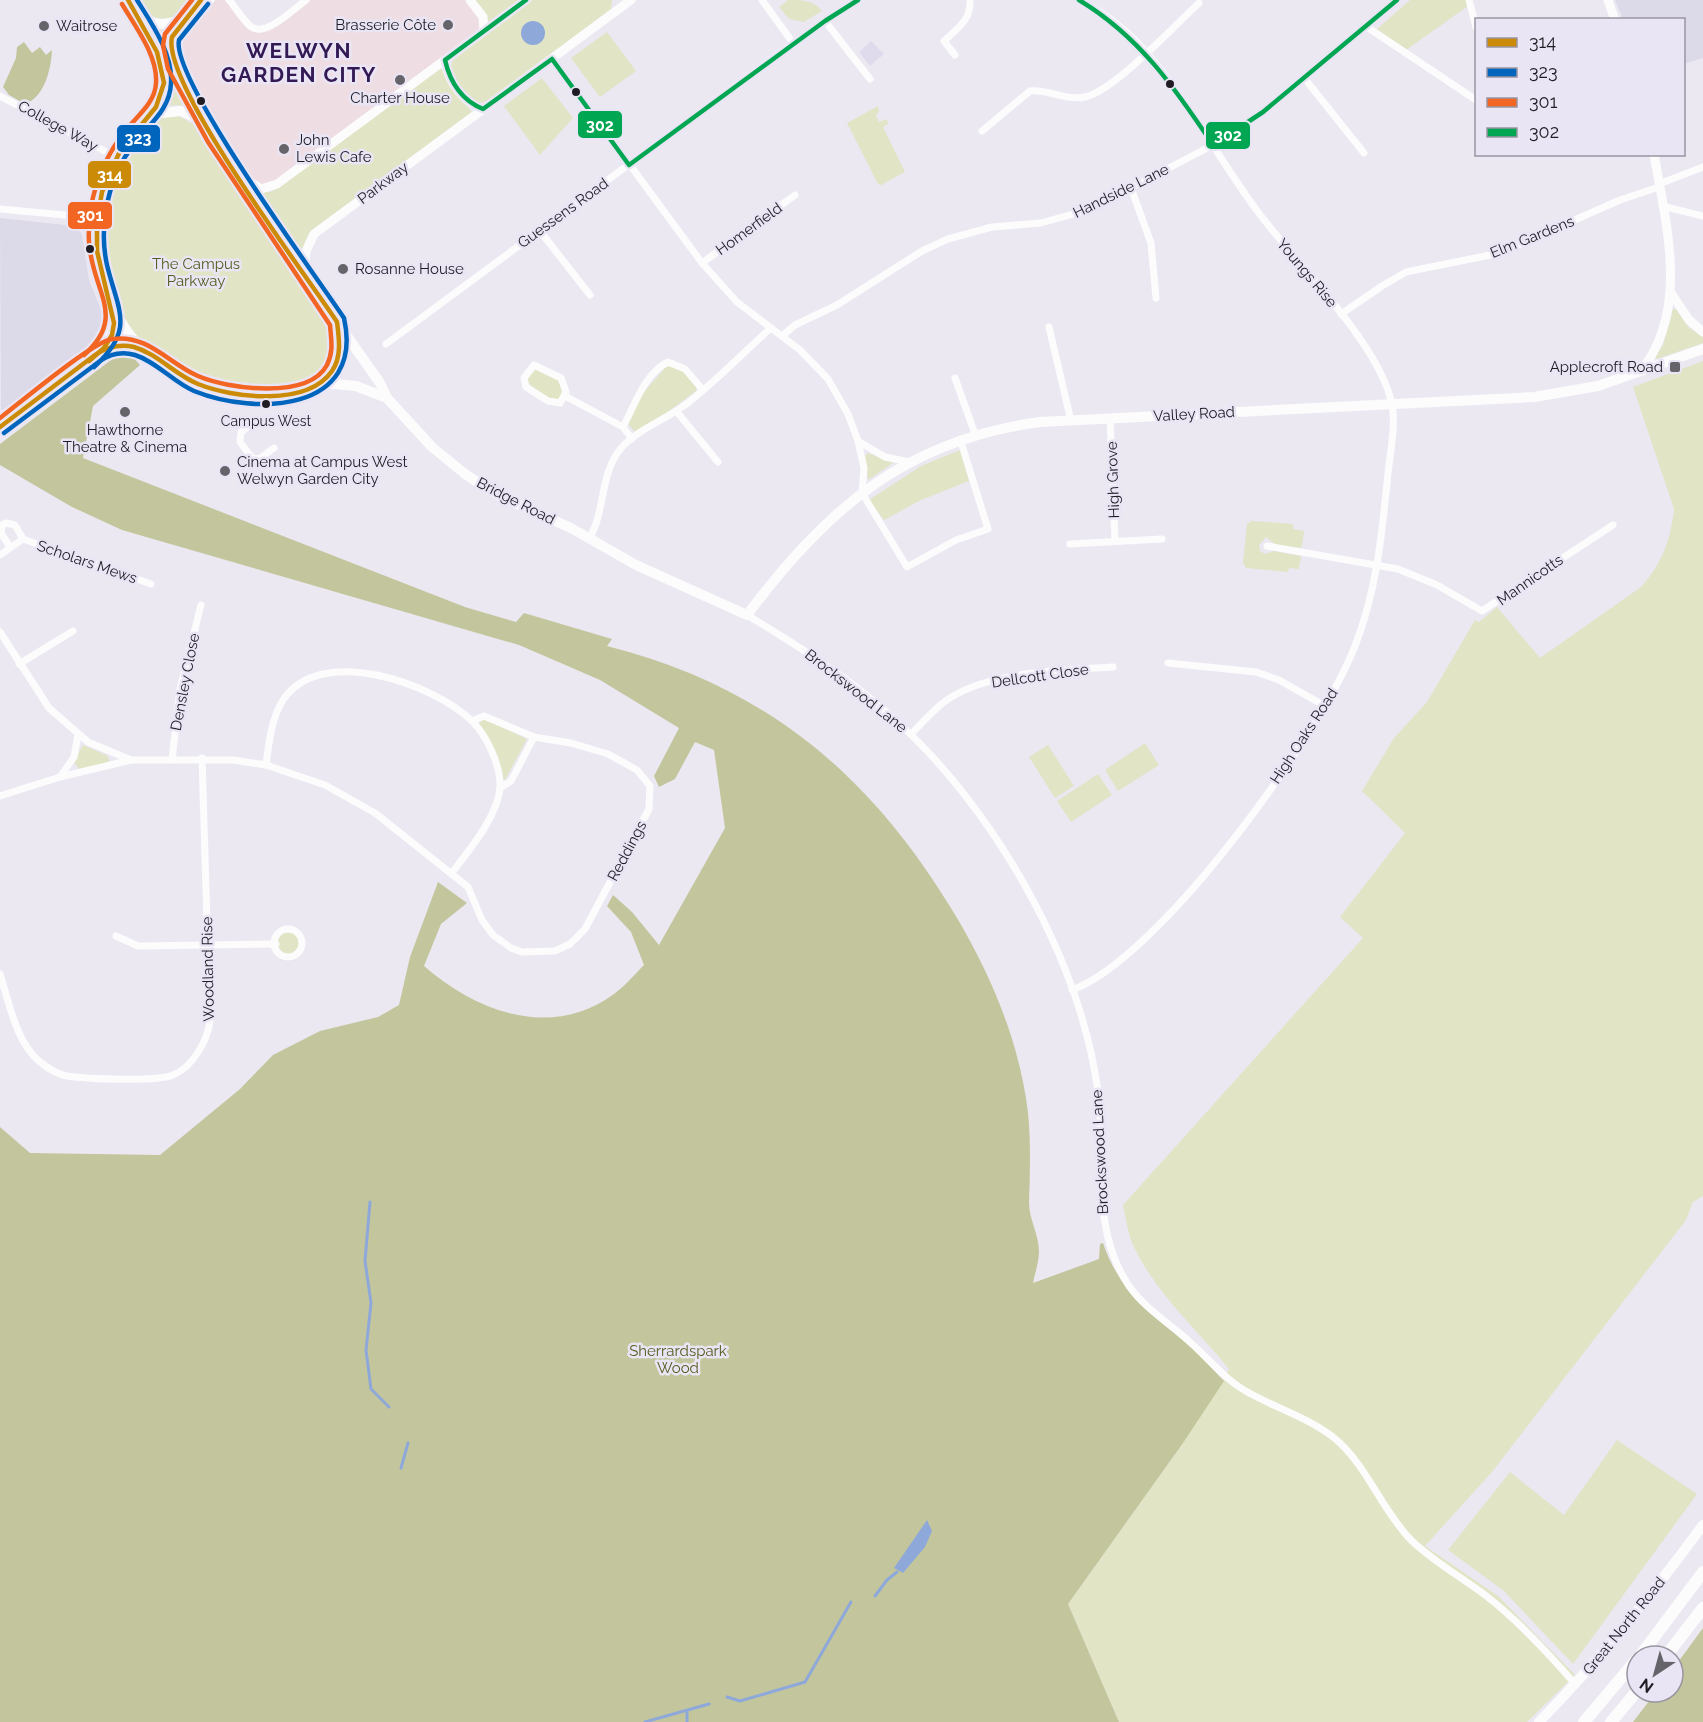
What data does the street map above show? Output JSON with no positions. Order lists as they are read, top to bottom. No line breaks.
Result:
{"streets":{"main road":["Valley Road","Bridge Road","Great North Road"],"street":["College Way","Parkway","Handside Lane","Guessens Road","Homerfield","Elm Gardens","Youngs Rise","High Grove","Scholars Mews","Mannicotts","Dellcott Close","Densley Close","Brockswood Lane","High Oaks Road","Reddings","Woodland Rise"]},"crossings":[["Parkway","Bridge Road"],["Handside Lane","Youngs Rise"],["Elm Gardens","Youngs Rise"],["Youngs Rise","Valley Road"],["Youngs Rise","High Oaks Road"],["Valley Road","High Grove"],["Valley Road","Bridge Road"],["Valley Road","Brockswood Lane"],["Valley Road","High Oaks Road"],["Bridge Road","Brockswood Lane"],["Mannicotts","High Oaks Road"],["Dellcott Close","Brockswood Lane"],["Densley Close","Reddings"],["Brockswood Lane","High Oaks Road"],["Brockswood Lane","Great North Road"],["Reddings","Woodland Rise"]],"districts":["WELWYN GARDEN CITY"],"parks":["The Campus Parkway","Sherrardspark Wood"],"places":{"other":["Brasserie Côte","Waitrose","Charter House","John Lewis Cafe","Rosanne House","Campus West","Hawthorne Theatre & Cinema","Cinema at Campus West Welwyn Garden City"],"transit":["Applecroft Road"]},"lines":["transit line 314","transit line 323","transit line 301","transit line 302"],"legend":["314","323","301","302"],"north":"bottom left"}
